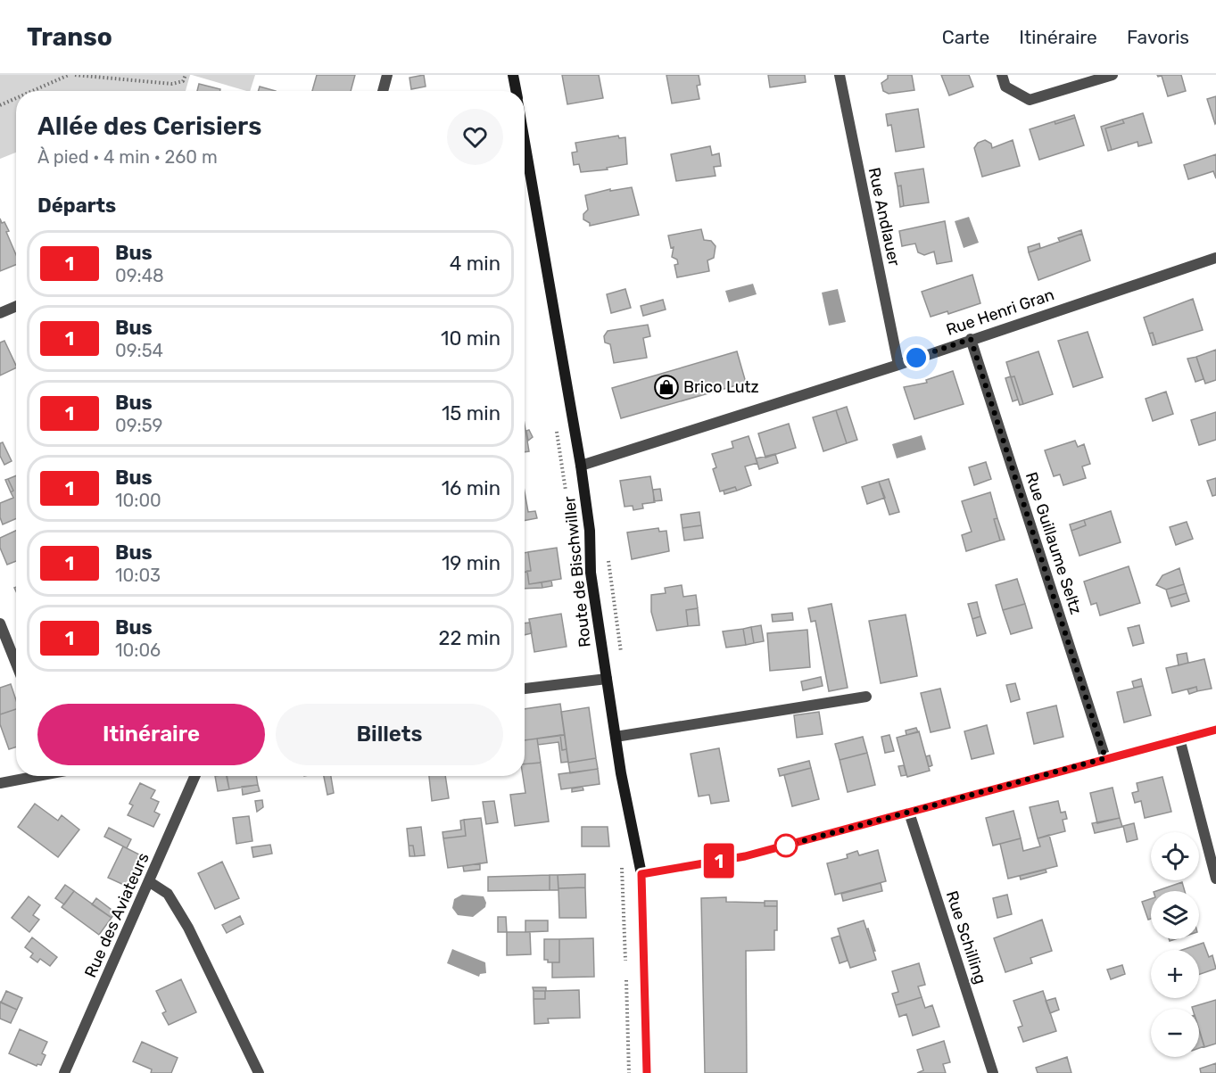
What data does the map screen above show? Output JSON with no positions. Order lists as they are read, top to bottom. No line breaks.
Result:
{"streets":{"street":["Rue Andlauer","Rue Henri Gran","Rue Guillaume Seltz","Route de Bischwiller","Rue des Aviateurs","Rue Schilling"]},"crossings":[["Rue Andlauer","Rue Henri Gran"],["Rue Henri Gran","Rue Guillaume Seltz"],["Rue Henri Gran","Route de Bischwiller"]],"places":{"shop":["Brico Lutz"]},"lines":["bus line 1"],"page":{"header":"Transo","nav":["Carte","Itinéraire","Favoris"],"on_map":"1","heading":[["Allée des Cerisiers","À pied · 4 min · 260 m"],"Départs"],"list":[{"mark":"1","name":"Bus","note":"09:48","value":"4 min"},{"mark":"1","name":"Bus","note":"09:54","value":"10 min"},{"mark":"1","name":"Bus","note":"09:59","value":"15 min"},{"mark":"1","name":"Bus","note":"10:00","value":"16 min"},{"mark":"1","name":"Bus","note":"10:03","value":"19 min"},{"mark":"1","name":"Bus","note":"10:06","value":"22 min"}],"buttons":["Itinéraire","Billets"],"map_buttons":["+","−"]}}
